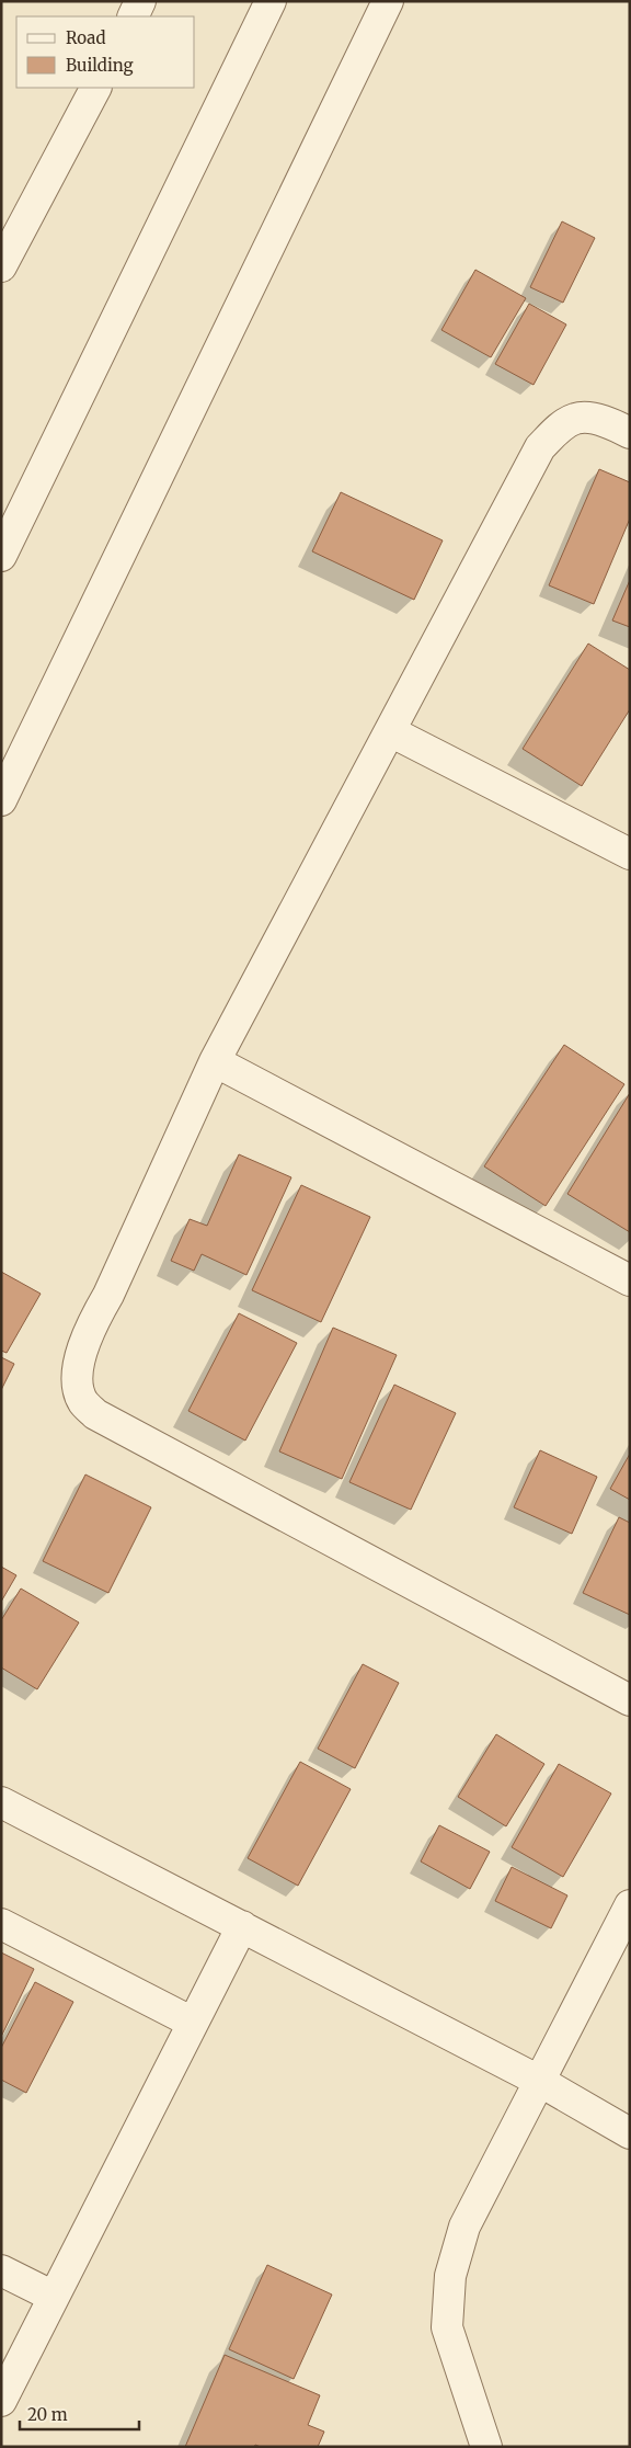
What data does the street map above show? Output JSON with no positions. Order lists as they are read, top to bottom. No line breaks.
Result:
{"legend":["Road","Building"],"scale_bar":"20 m"}
